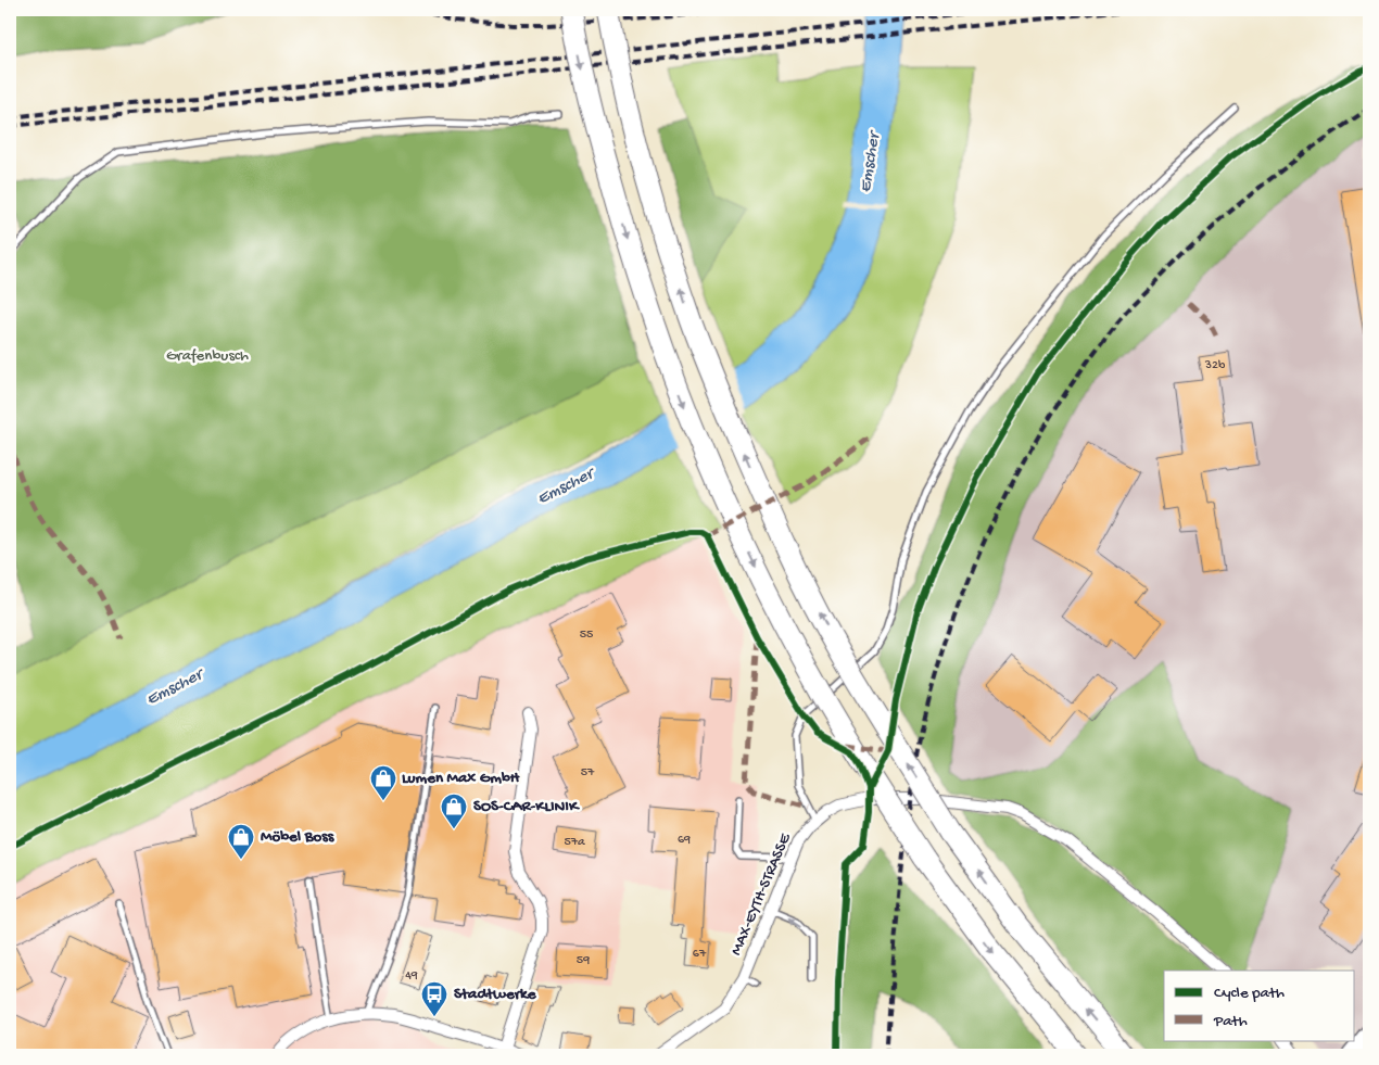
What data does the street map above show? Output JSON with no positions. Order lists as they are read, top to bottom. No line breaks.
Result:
{"streets":{"street":["MAX-EYTH-STRASSE"]},"water":["Emscher"],"parks":["Grafenbusch"],"places":{"shop":["Lumen Max GmbH","SOS-CAR-KLINIK","Möbel Boss"],"bus stop":["Stadtwerke"]},"house_numbers":["32b","55","57","69","57a","67","59","49"],"legend":["Cycle path","Path"]}
